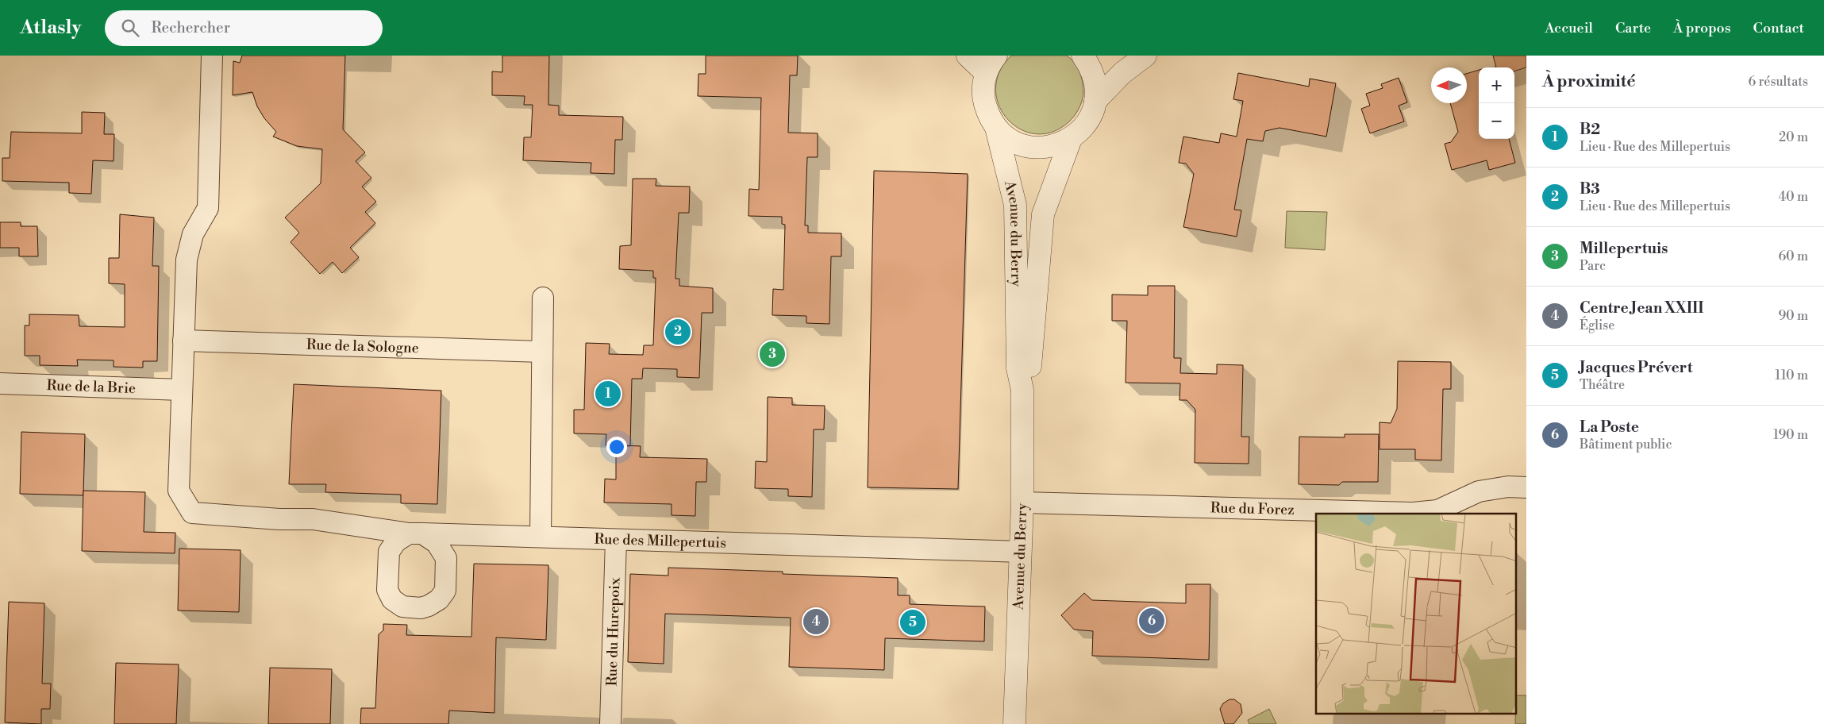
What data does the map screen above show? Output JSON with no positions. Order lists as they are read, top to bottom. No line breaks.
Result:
{"streets":{"street":["Avenue du Berry","Rue de la Sologne","Rue de la Brie","Rue du Forez","Rue des Millepertuis","Rue du Hurepoix"]},"crossings":[["Avenue du Berry","Rue du Forez"],["Avenue du Berry","Rue des Millepertuis"],["Rue de la Brie","Rue des Millepertuis"],["Rue des Millepertuis","Rue du Hurepoix"]],"north":"left","page":{"header":"Atlasly","search":"Rechercher","nav":["Accueil","Carte","À propos","Contact"],"heading":["À proximité","6 résultats"],"map_buttons":["+","−"],"list":[{"mark":"1","name":"B2","note":"Lieu · Rue des Millepertuis","value":"20 m"},{"mark":"2","name":"B3","note":"Lieu · Rue des Millepertuis","value":"40 m"},{"mark":"3","name":"Millepertuis","note":"Parc","value":"60 m"},{"mark":"4","name":"Centre Jean XXIII","note":"Église","value":"90 m"},{"mark":"5","name":"Jacques Prévert","note":"Théâtre","value":"110 m"},{"mark":"6","name":"La Poste","note":"Bâtiment public","value":"190 m"}],"pins":["2","3","1","6","4","5"]}}
